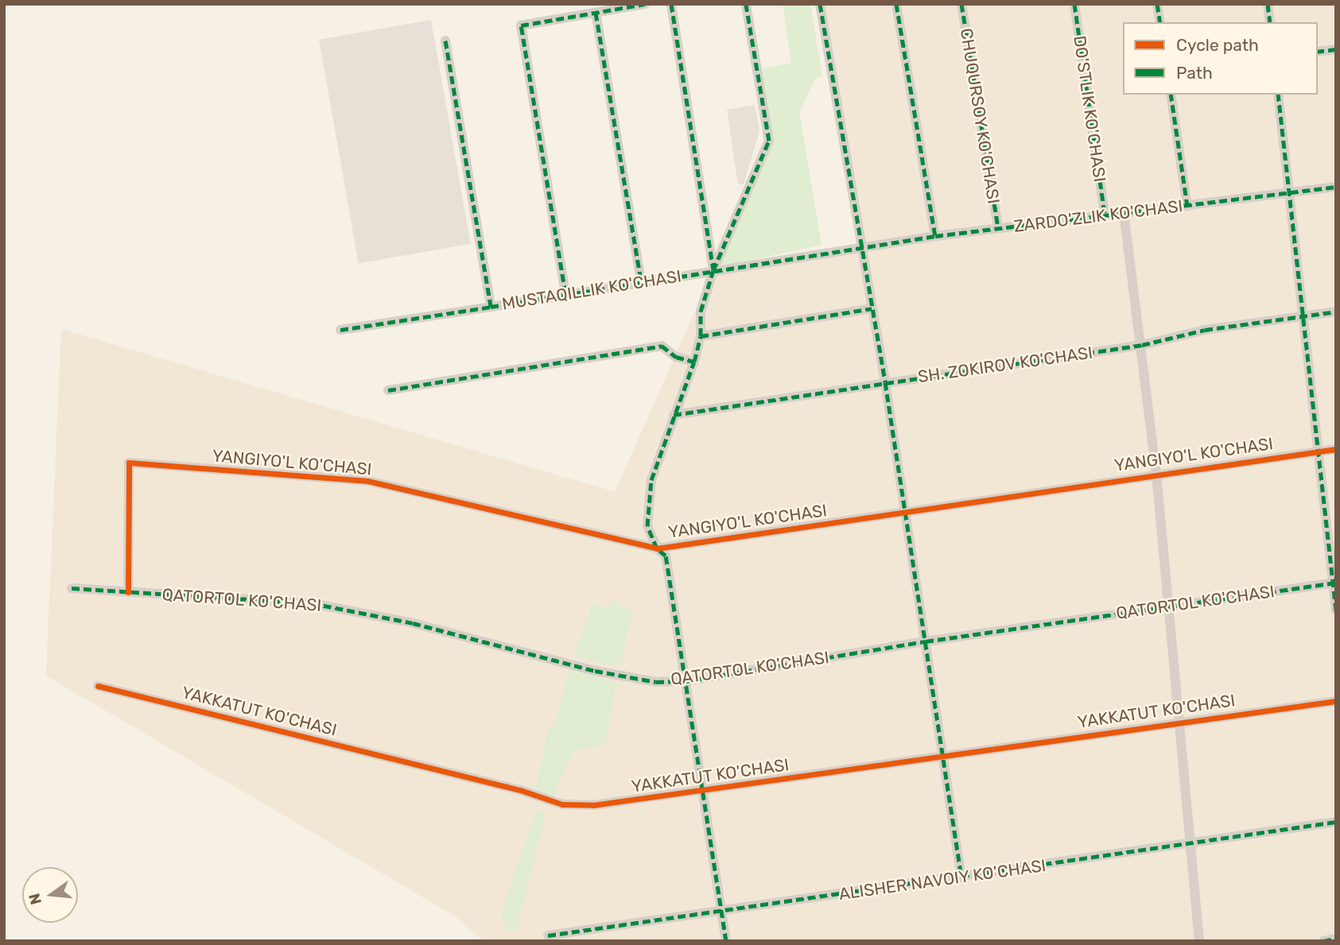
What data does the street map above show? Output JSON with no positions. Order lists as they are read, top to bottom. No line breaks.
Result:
{"streets":{"street":["DO'STLIK KO'CHASI","CHUQURSOY KO'CHASI","ZARDO'ZLIK KO'CHASI","MUSTAQILLIK KO'CHASI","SH. ZOKIROV KO'CHASI","YANGIYO'L KO'CHASI","QATORTOL KO'CHASI","YAKKATUT KO'CHASI","ALISHER NAVOIY KO'CHASI"]},"crossings":[["DO'STLIK KO'CHASI","ZARDO'ZLIK KO'CHASI"],["CHUQURSOY KO'CHASI","ZARDO'ZLIK KO'CHASI"],["ZARDO'ZLIK KO'CHASI","MUSTAQILLIK KO'CHASI"],["YANGIYO'L KO'CHASI","QATORTOL KO'CHASI"]],"legend":["Cycle path","Path"],"north":"left"}
